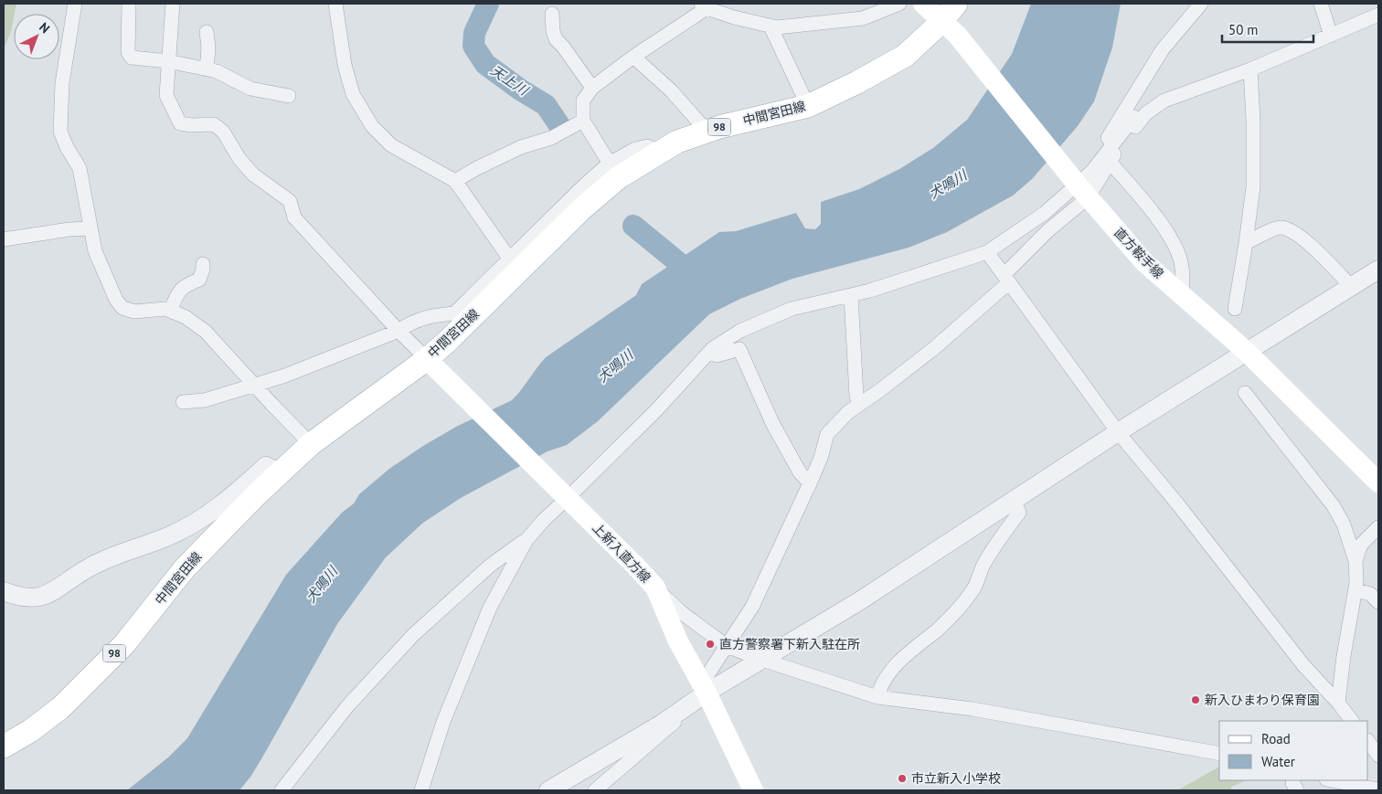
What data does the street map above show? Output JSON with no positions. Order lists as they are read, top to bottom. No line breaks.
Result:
{"streets":{"main road":["中間宮田線","98","直方鞍手線","上新入直方線"]},"crossings":[["中間宮田線","直方鞍手線"],["中間宮田線","上新入直方線"]],"water":["天上川","犬鳴川"],"places":["直方警察署下新入駐在所","新入ひまわり保育園","市立新入小学校"],"legend":["Road","Water"],"scale_bar":"50 m","north":"top right"}
